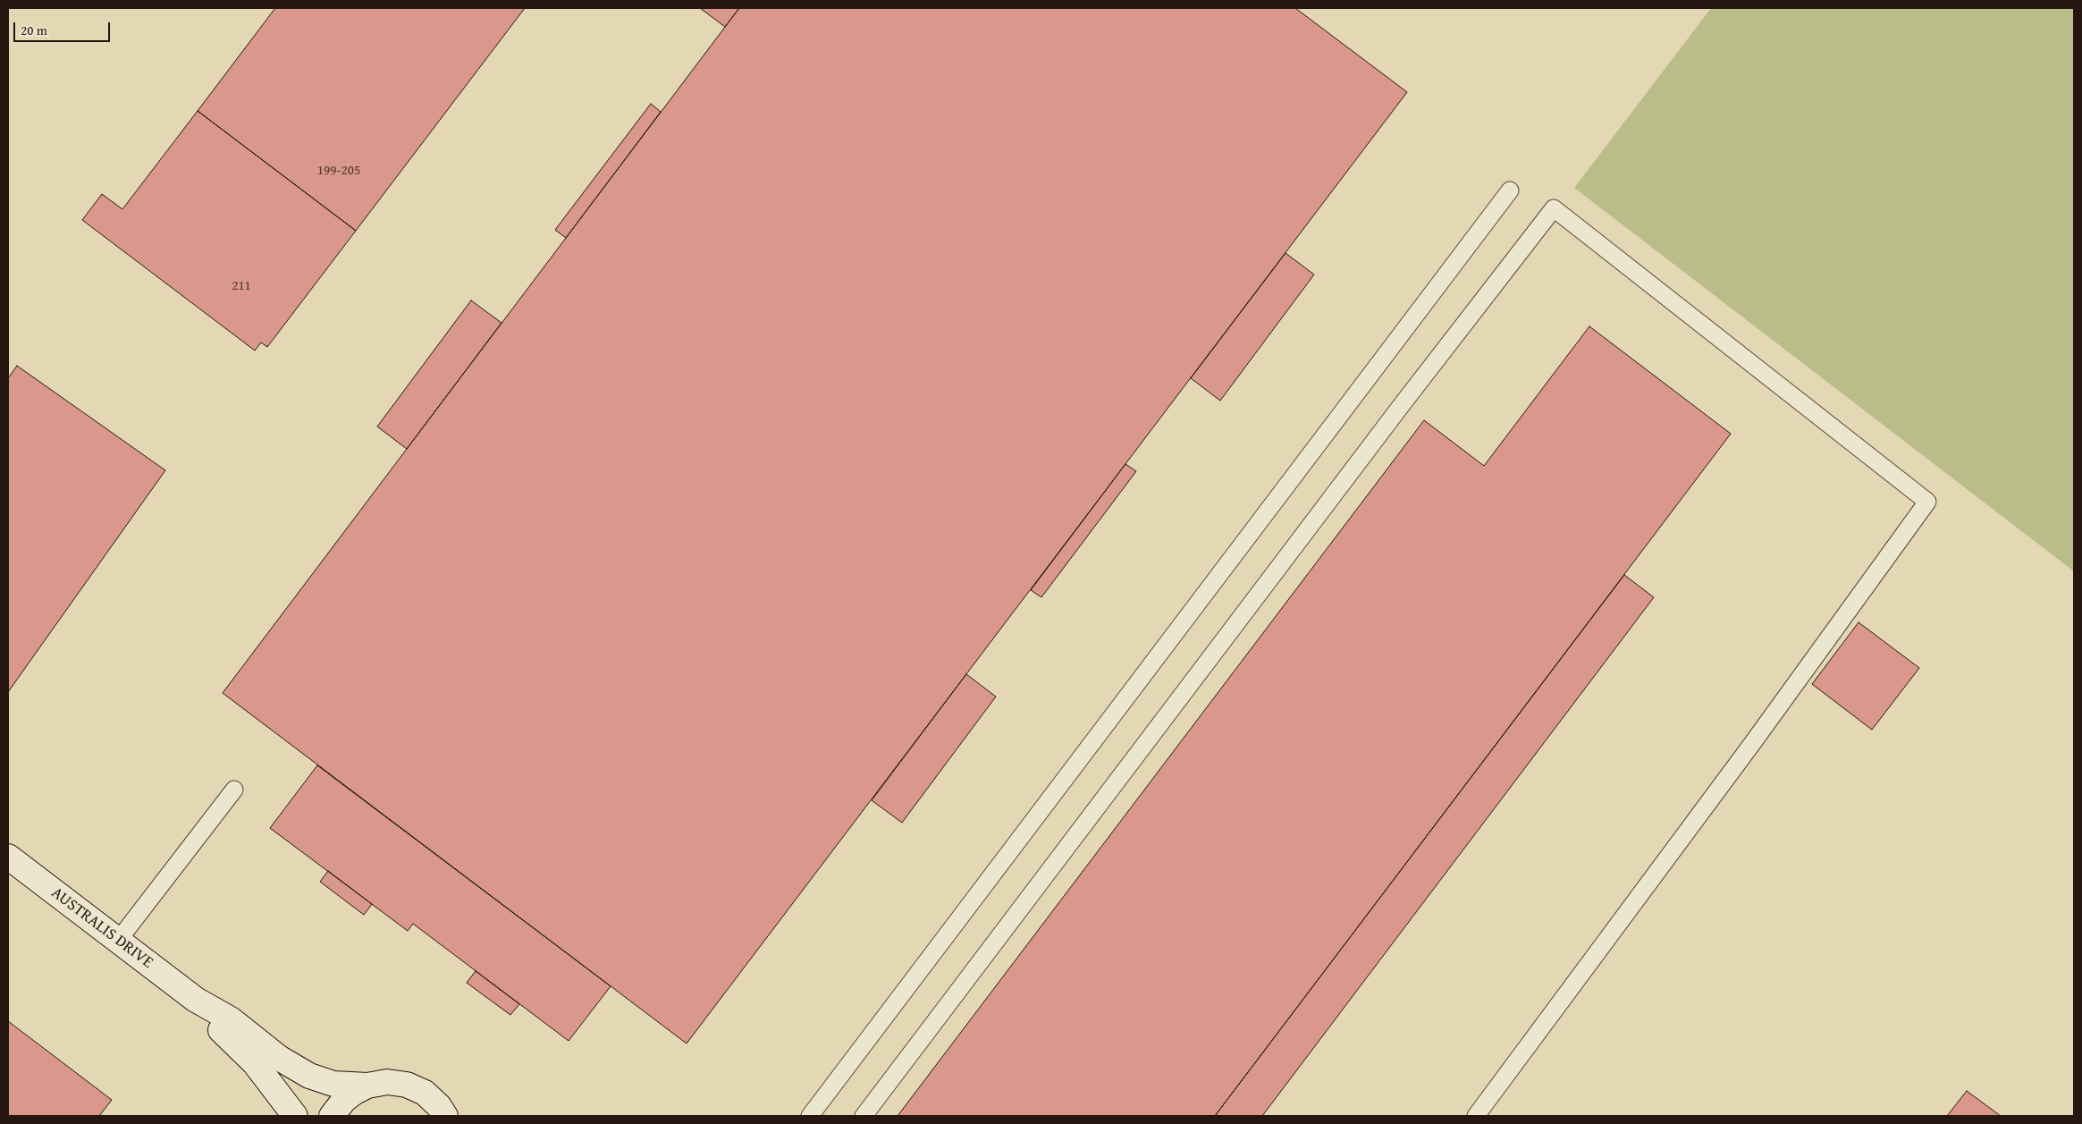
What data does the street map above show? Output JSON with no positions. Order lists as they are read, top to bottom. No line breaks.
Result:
{"streets":{"street":["AUSTRALIS DRIVE"]},"house_numbers":["199-205","211"],"scale_bar":"20 m"}
